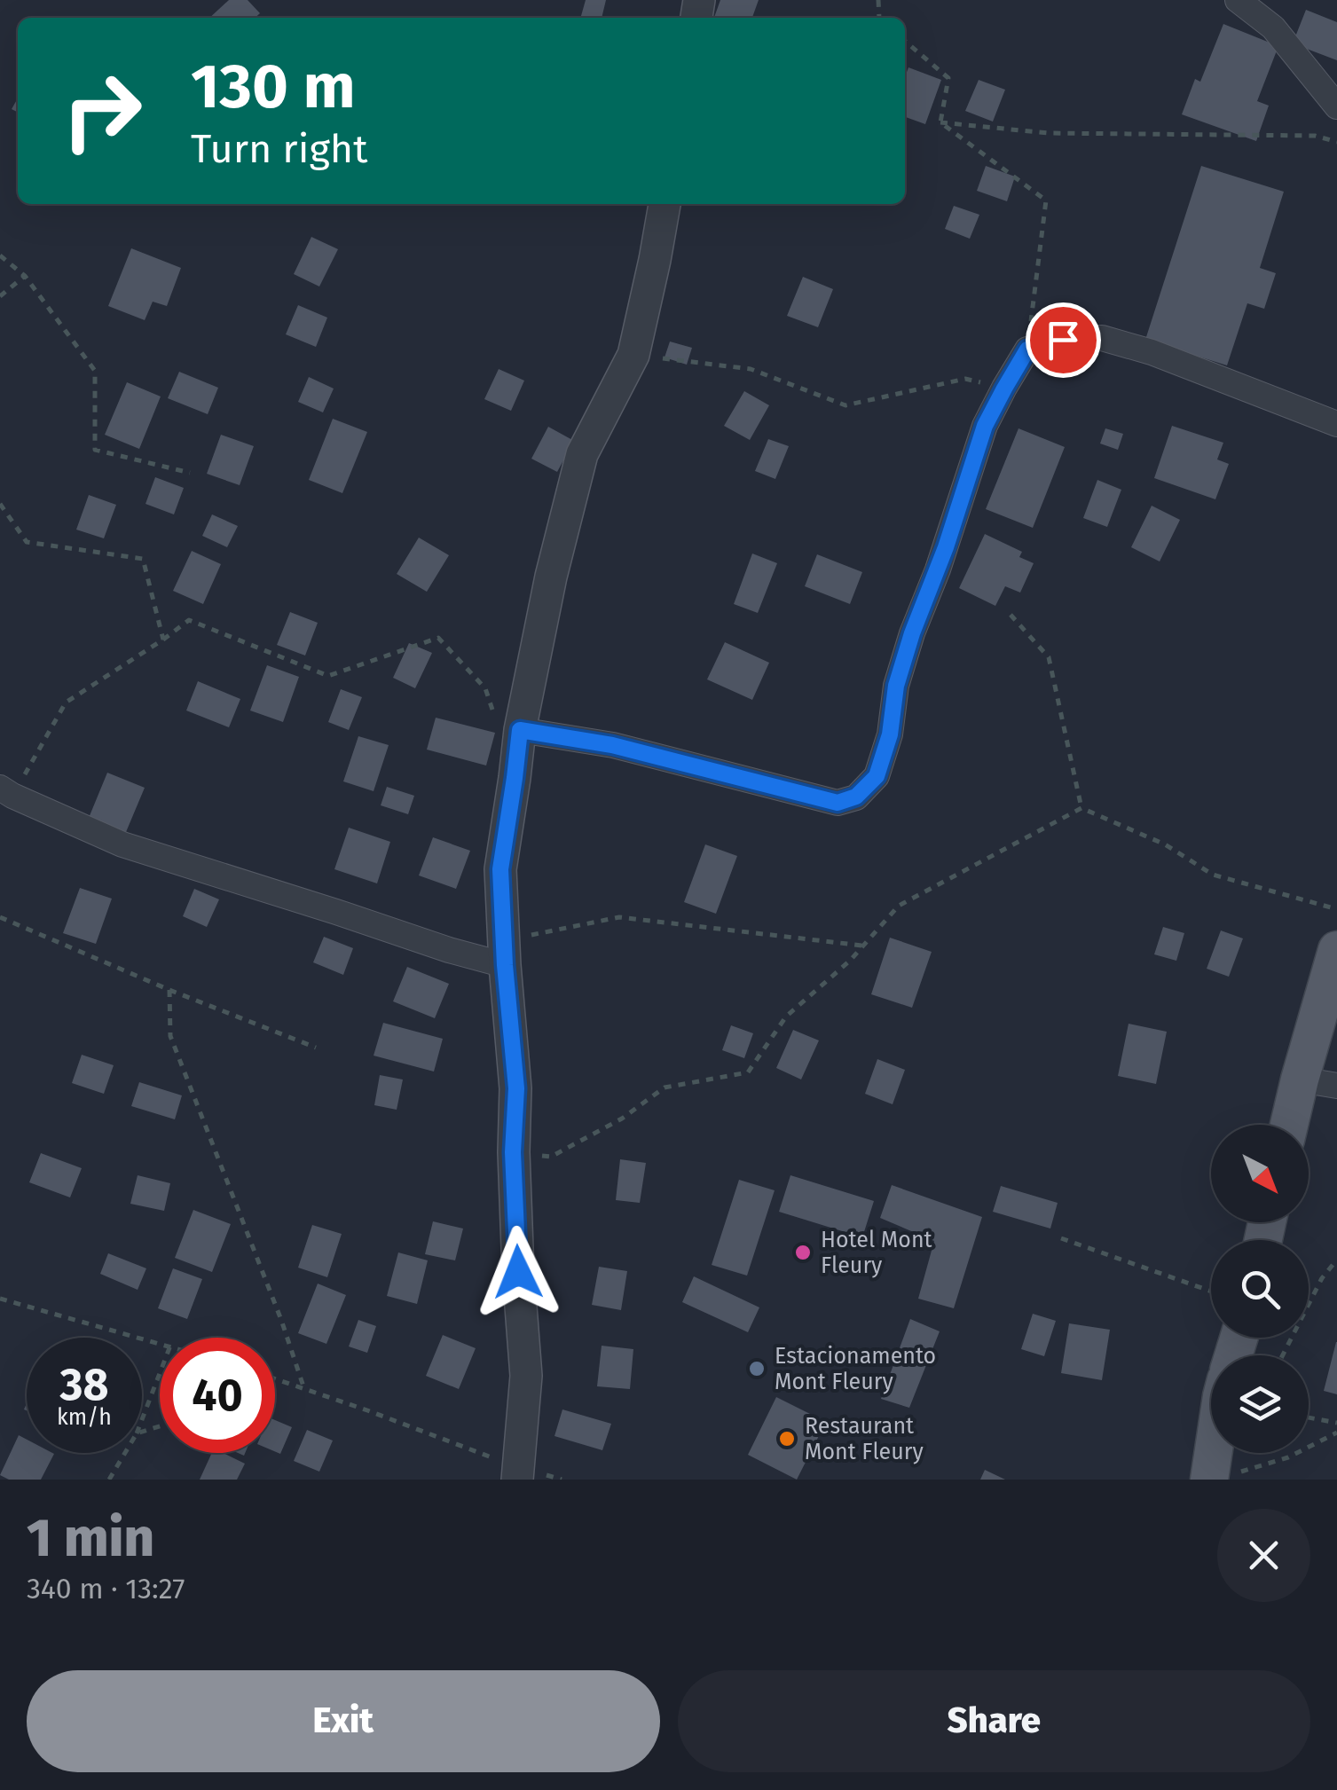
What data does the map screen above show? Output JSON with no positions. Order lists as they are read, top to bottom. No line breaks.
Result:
{"places":["Hotel Mont Fleury","Estacionamento Mont Fleury","Restaurant Mont Fleury"],"north":"bottom right","page":{"turn":["130 m","Turn right"],"speed":"38 km/h","limit":"40","heading":["1 min","340 m · 13:27"],"buttons":["Exit","Share"]}}
